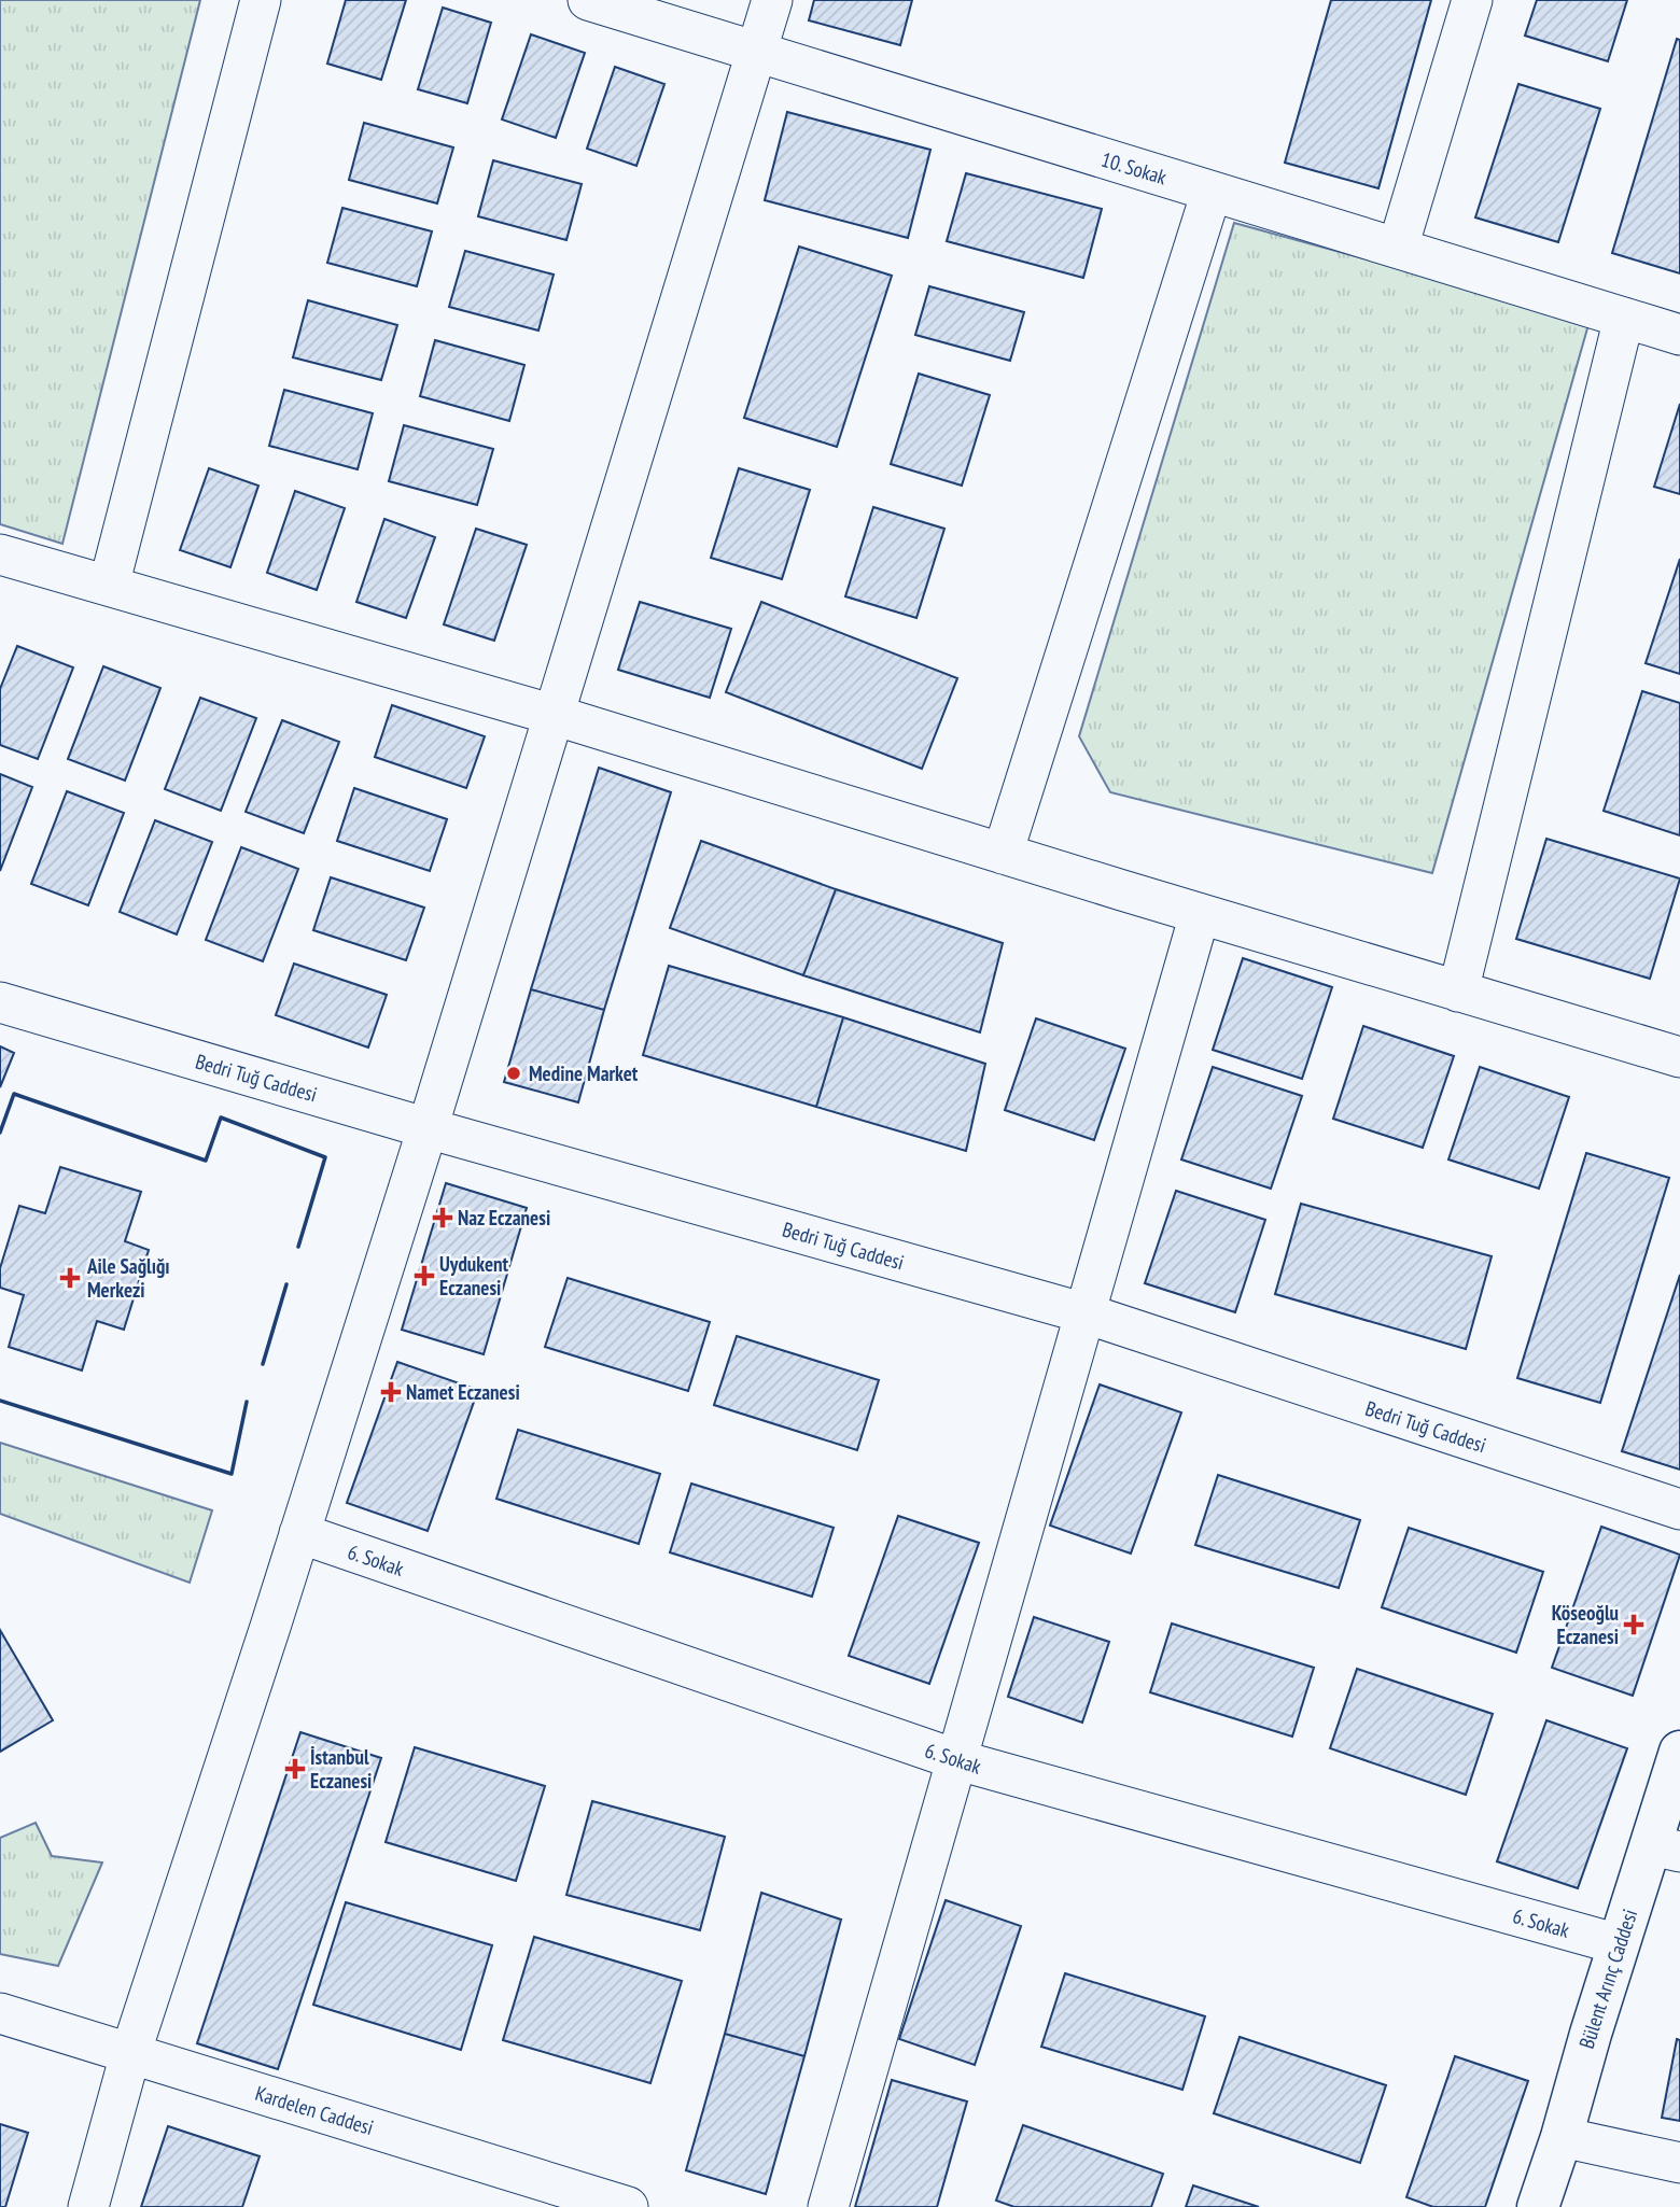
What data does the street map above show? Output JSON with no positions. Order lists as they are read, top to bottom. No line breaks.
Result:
{"streets":{"street":["10. Sokak","Bedri Tuğ Caddesi","6. Sokak","Bülent Arınç Caddesi","Kardelen Caddesi"]},"crossings":[["6. Sokak","Bülent Arınç Caddesi"]],"places":{"other":["Medine Market"],"health":["Naz Eczanesi","Uydukent Eczanesi","Aile Sağlığı Merkezi","Namet Eczanesi","Köseoğlu Eczanesi","İstanbul Eczanesi"]}}
